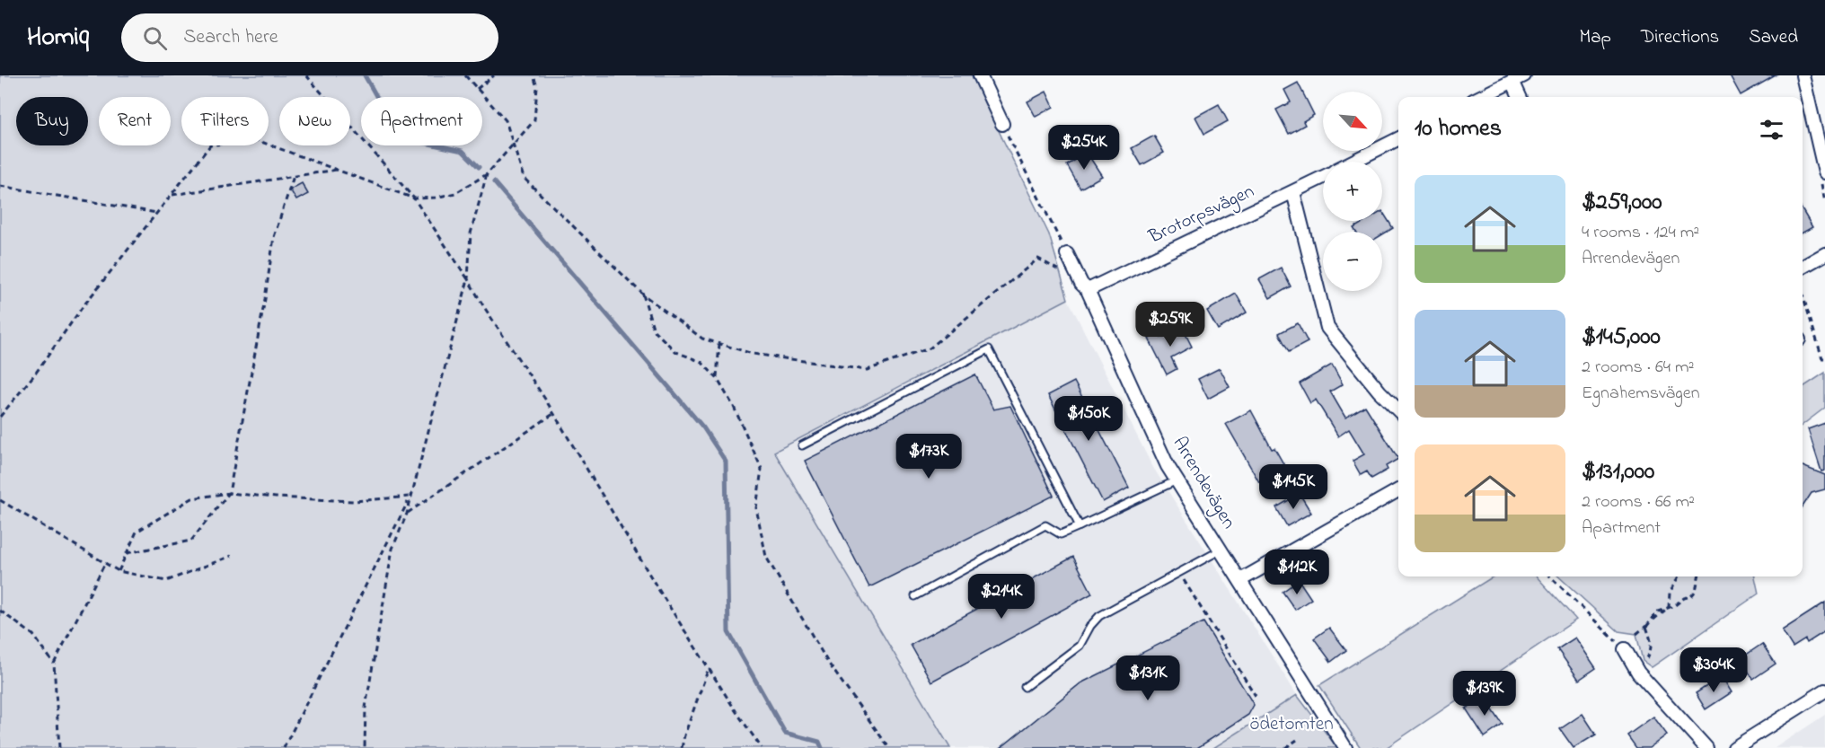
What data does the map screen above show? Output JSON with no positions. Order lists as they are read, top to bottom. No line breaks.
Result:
{"streets":{"street":["Brotorpsvägen","Arrendevägen"]},"crossings":[["Brotorpsvägen","Arrendevägen"]],"parks":["ödetomten"],"north":"bottom right","page":{"header":"Homiq","search":"Search here","nav":["Map","Directions","Saved"],"map_buttons":["+","−"],"chip":["Buy","Rent","Filters","New","Apartment"],"heading":"10 homes","price":["$254K","$259K","$150K","$173K","$145K","$112K","$214K","$304K","$131K","$139K"],"list":[{"name":"$259,000","note":"4 rooms · 124 m² · Arrendevägen"},{"name":"$145,000","note":"2 rooms · 64 m² · Egnahemsvägen"},{"name":"$131,000","note":"2 rooms · 66 m² · Apartment"}]}}
